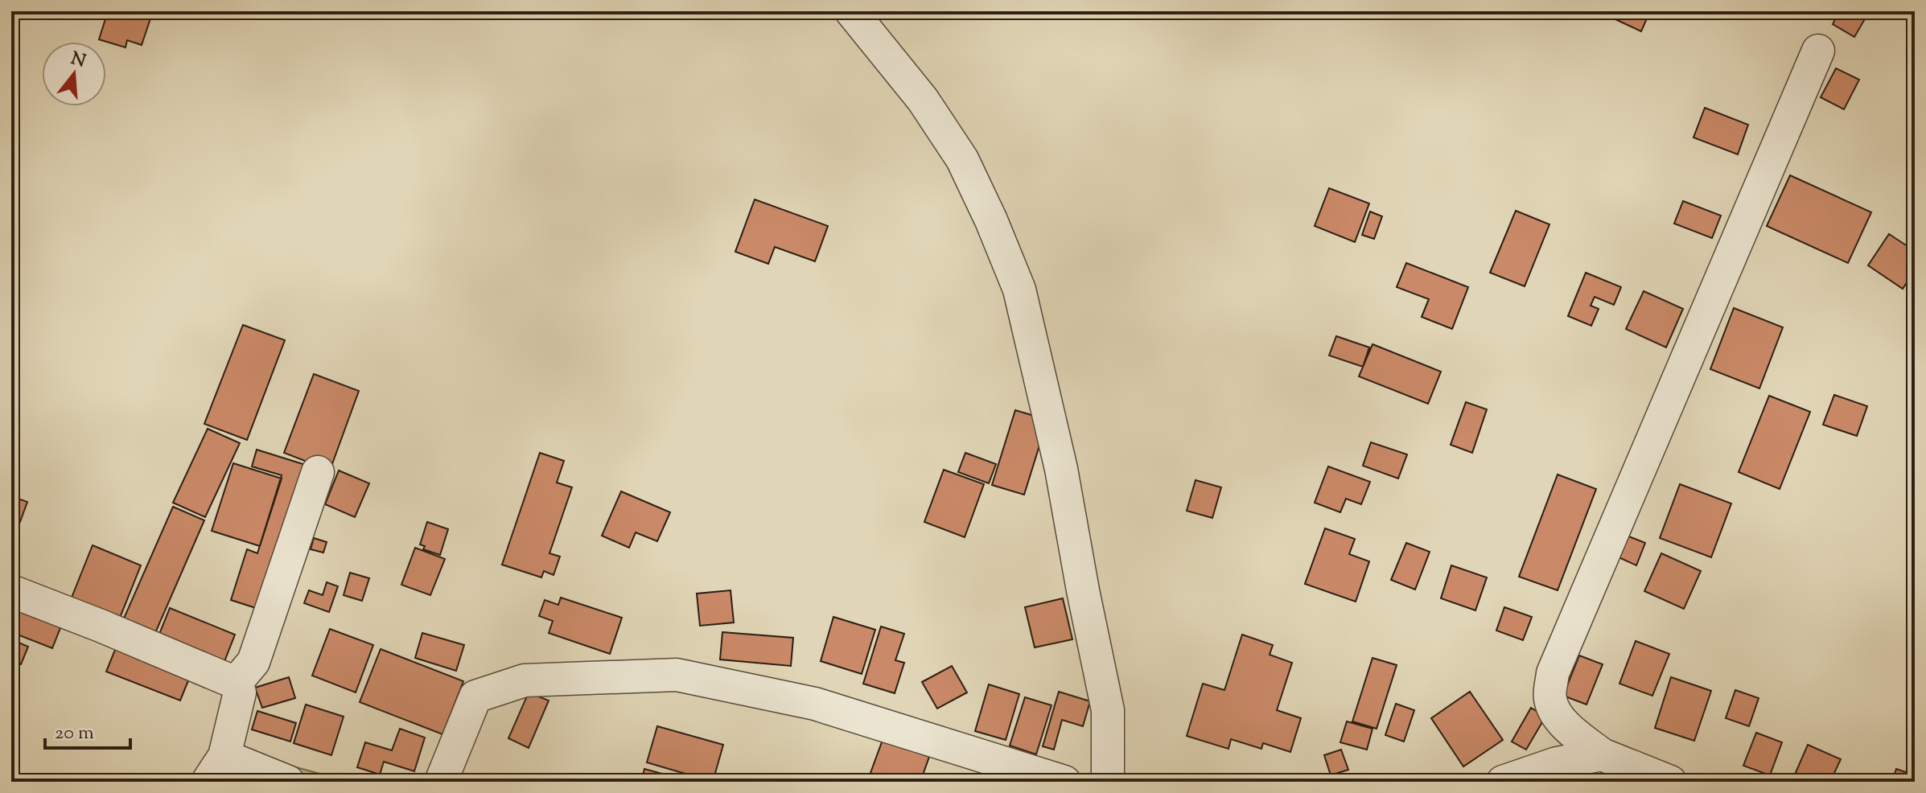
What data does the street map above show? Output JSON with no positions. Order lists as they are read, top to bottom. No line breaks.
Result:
{"scale_bar":"20 m","north":"top"}
